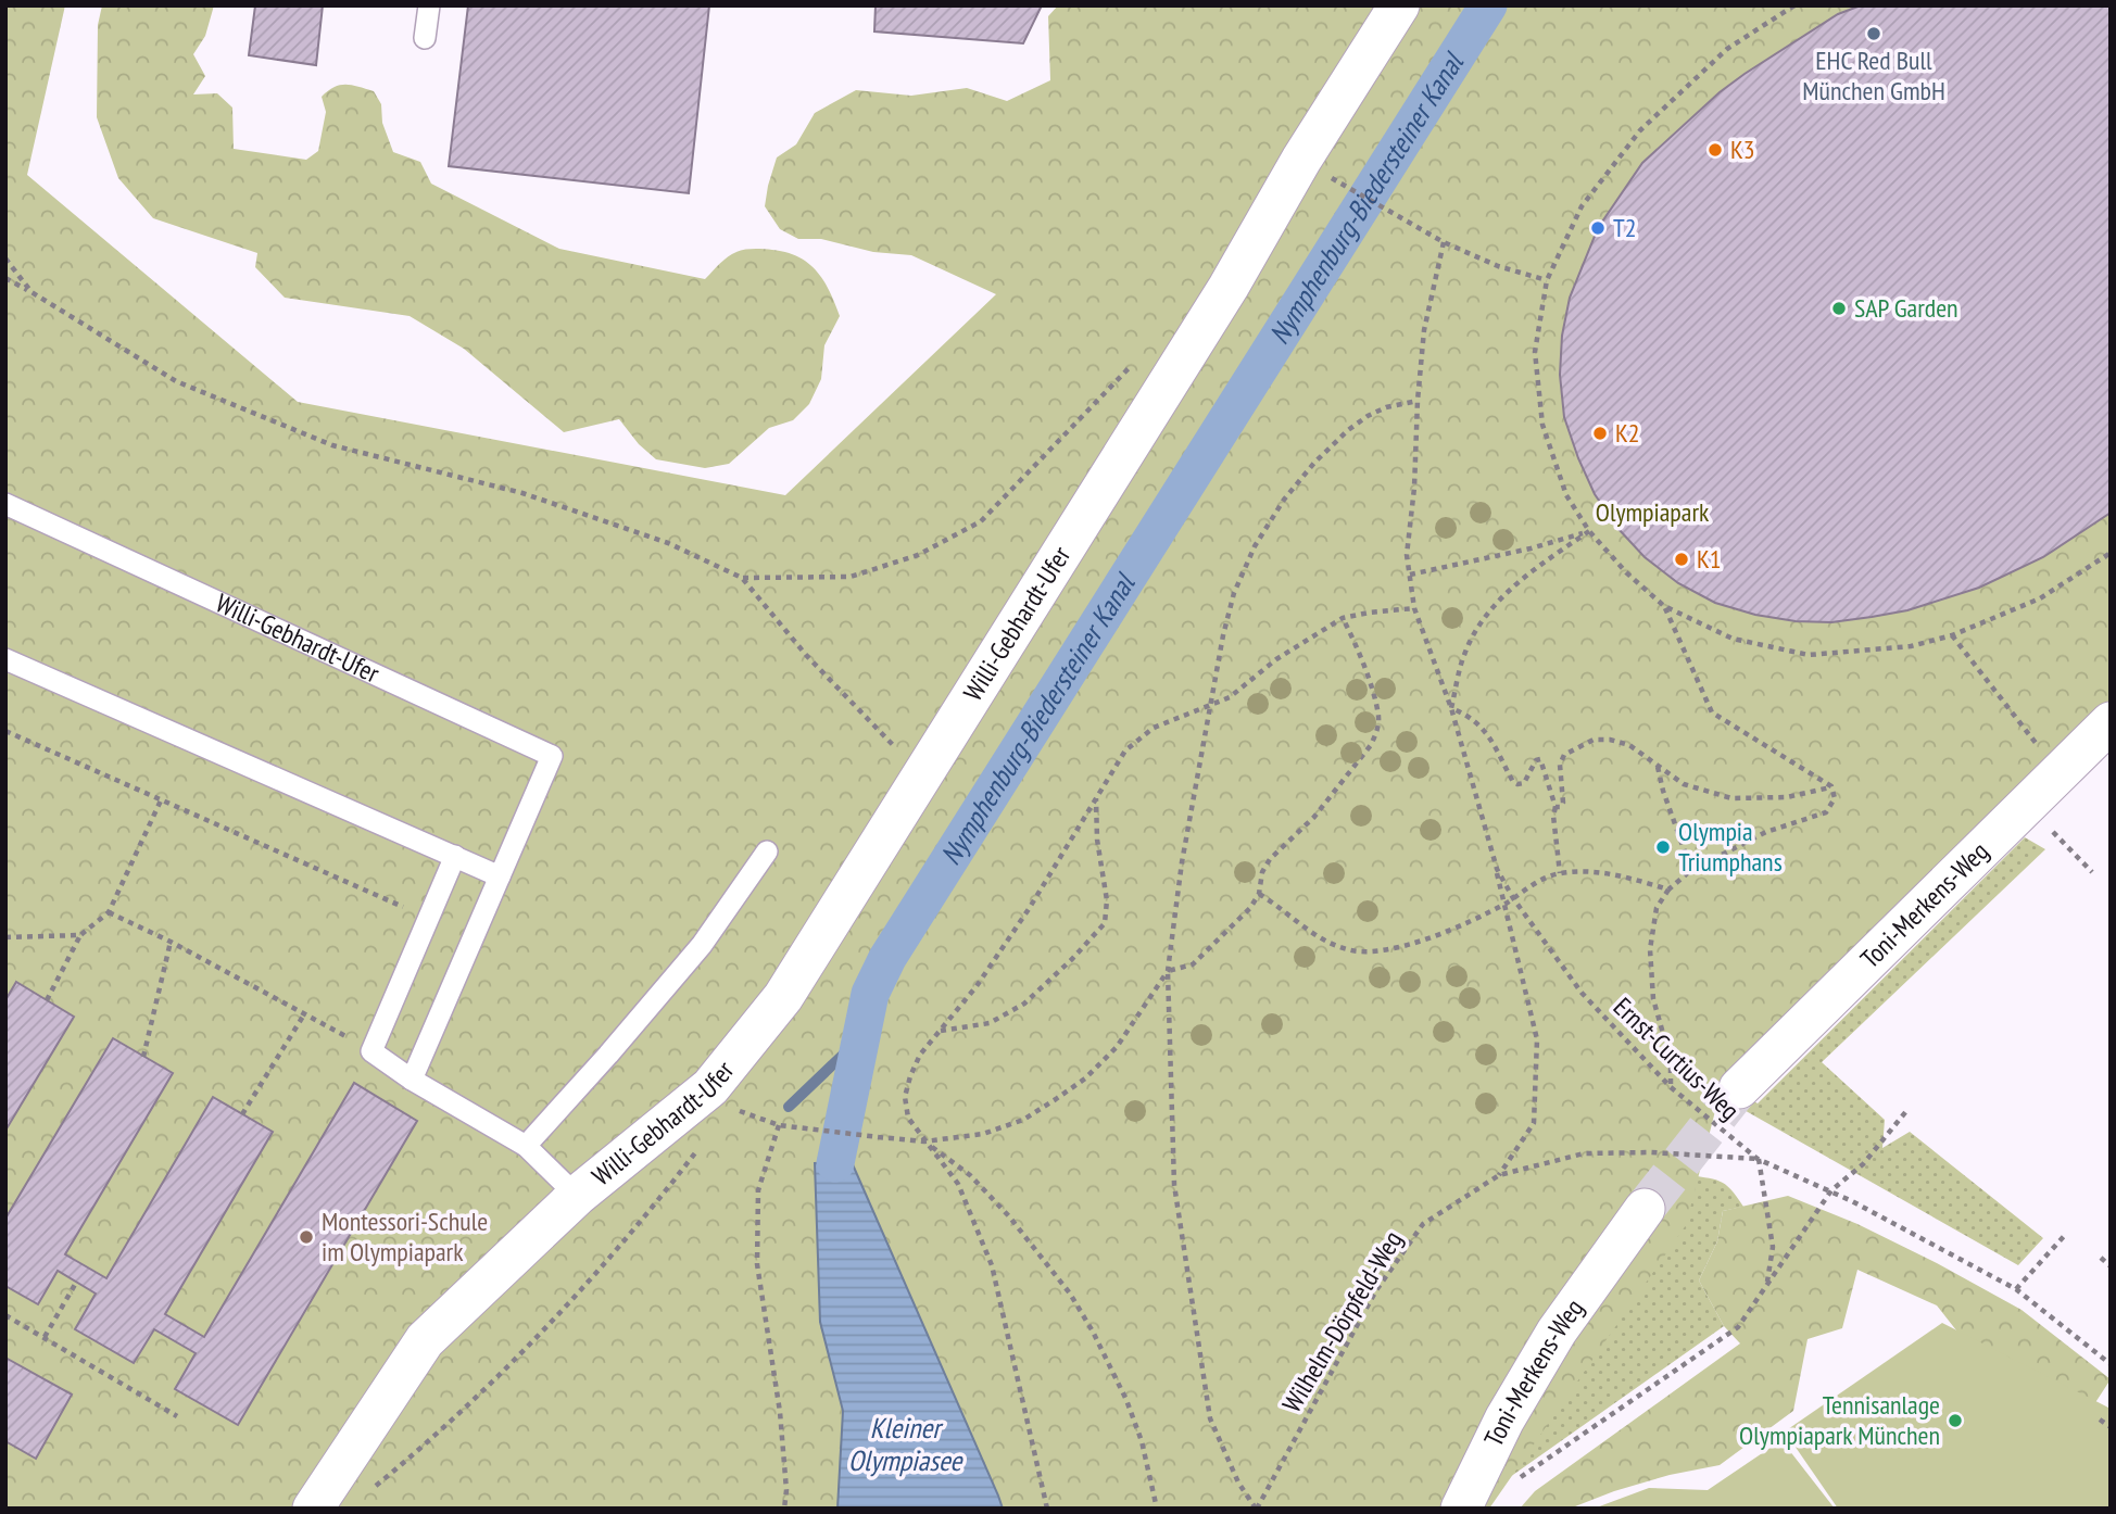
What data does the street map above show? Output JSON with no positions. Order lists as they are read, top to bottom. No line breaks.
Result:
{"streets":{"street":["Willi-Gebhardt-Ufer","Toni-Merkens-Weg"],"path":["Ernst-Curtius-Weg","Wilhelm-Dörpfeld-Weg"]},"crossings":[["Ernst-Curtius-Weg","Wilhelm-Dörpfeld-Weg"]],"water":["Nymphenburg-Biedersteiner Kanal","Kleiner Olympiasee"],"parks":["Olympiapark"],"places":["EHC Red Bull München GmbH","K3","T2","SAP Garden","K2","K1","Olympia Triumphans","Montessori-Schule im Olympiapark","Tennisanlage Olympiapark München"]}
